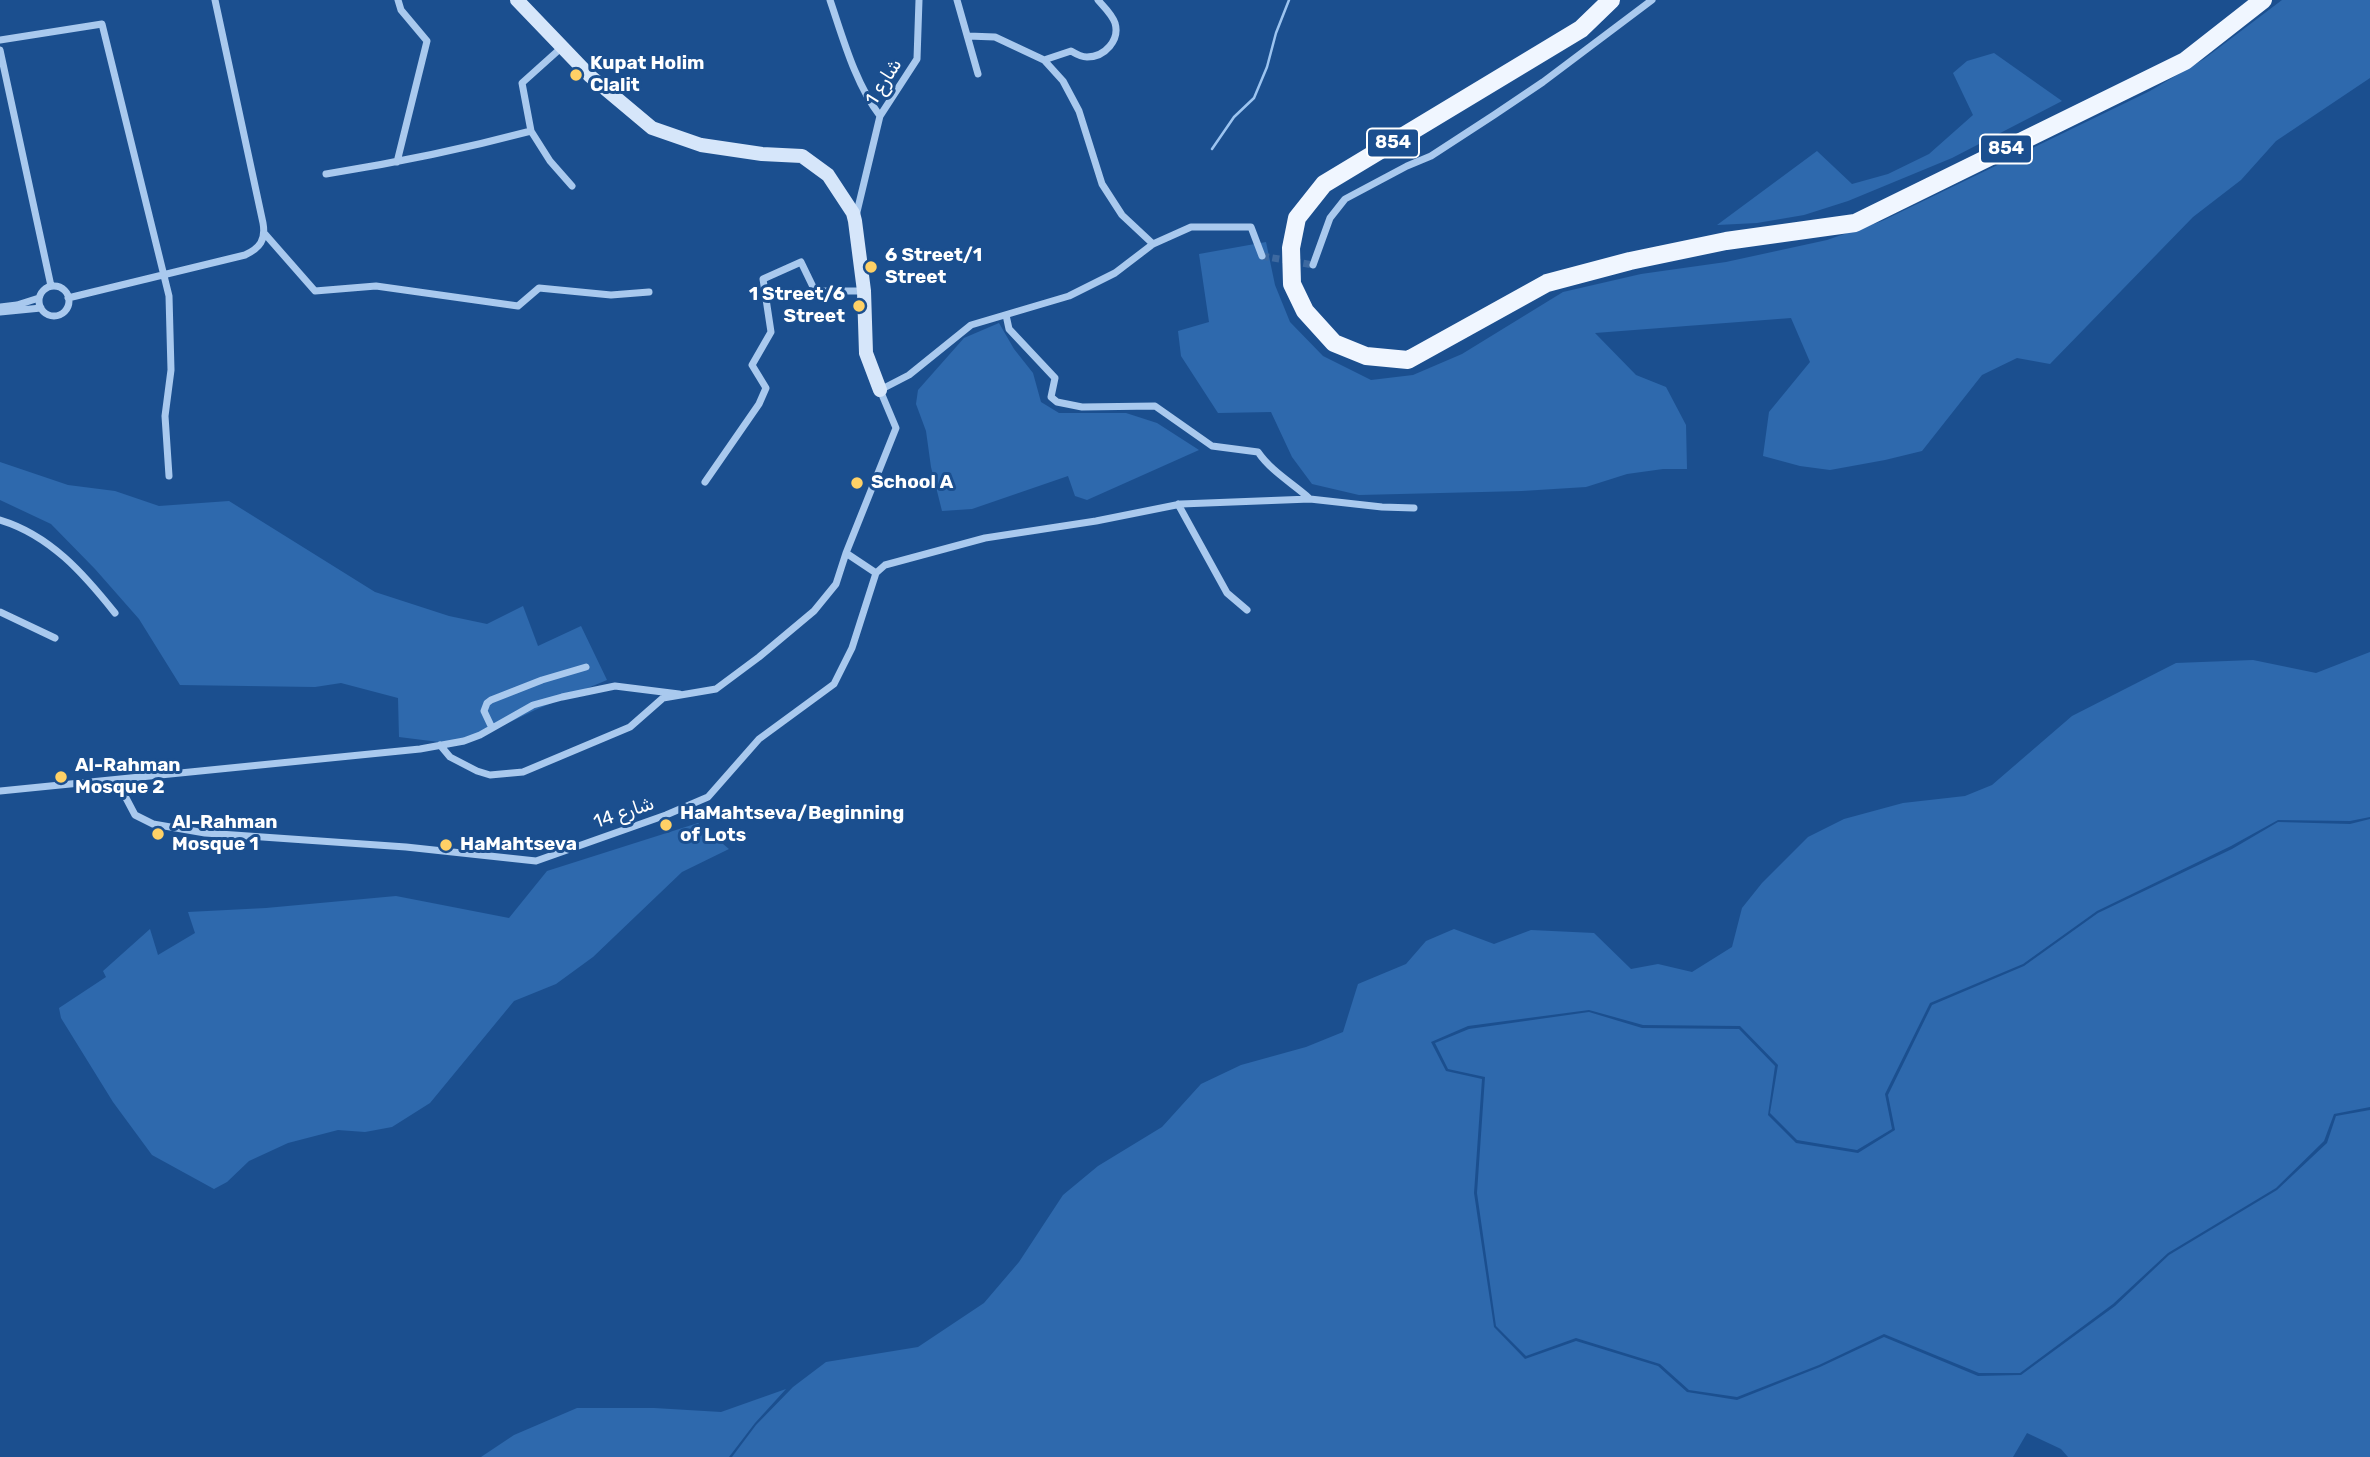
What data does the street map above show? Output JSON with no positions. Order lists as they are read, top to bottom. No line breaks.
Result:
{"streets":{"main road":["854"],"street":["شارع 1","شارع 14"]},"places":["Kupat Holim Clalit","6 Street/1 Street","1 Street/6 Street","School A","Al-Rahman Mosque 2","HaMahtseva/Beginning of Lots","Al-Rahman Mosque 1","HaMahtseva"]}
